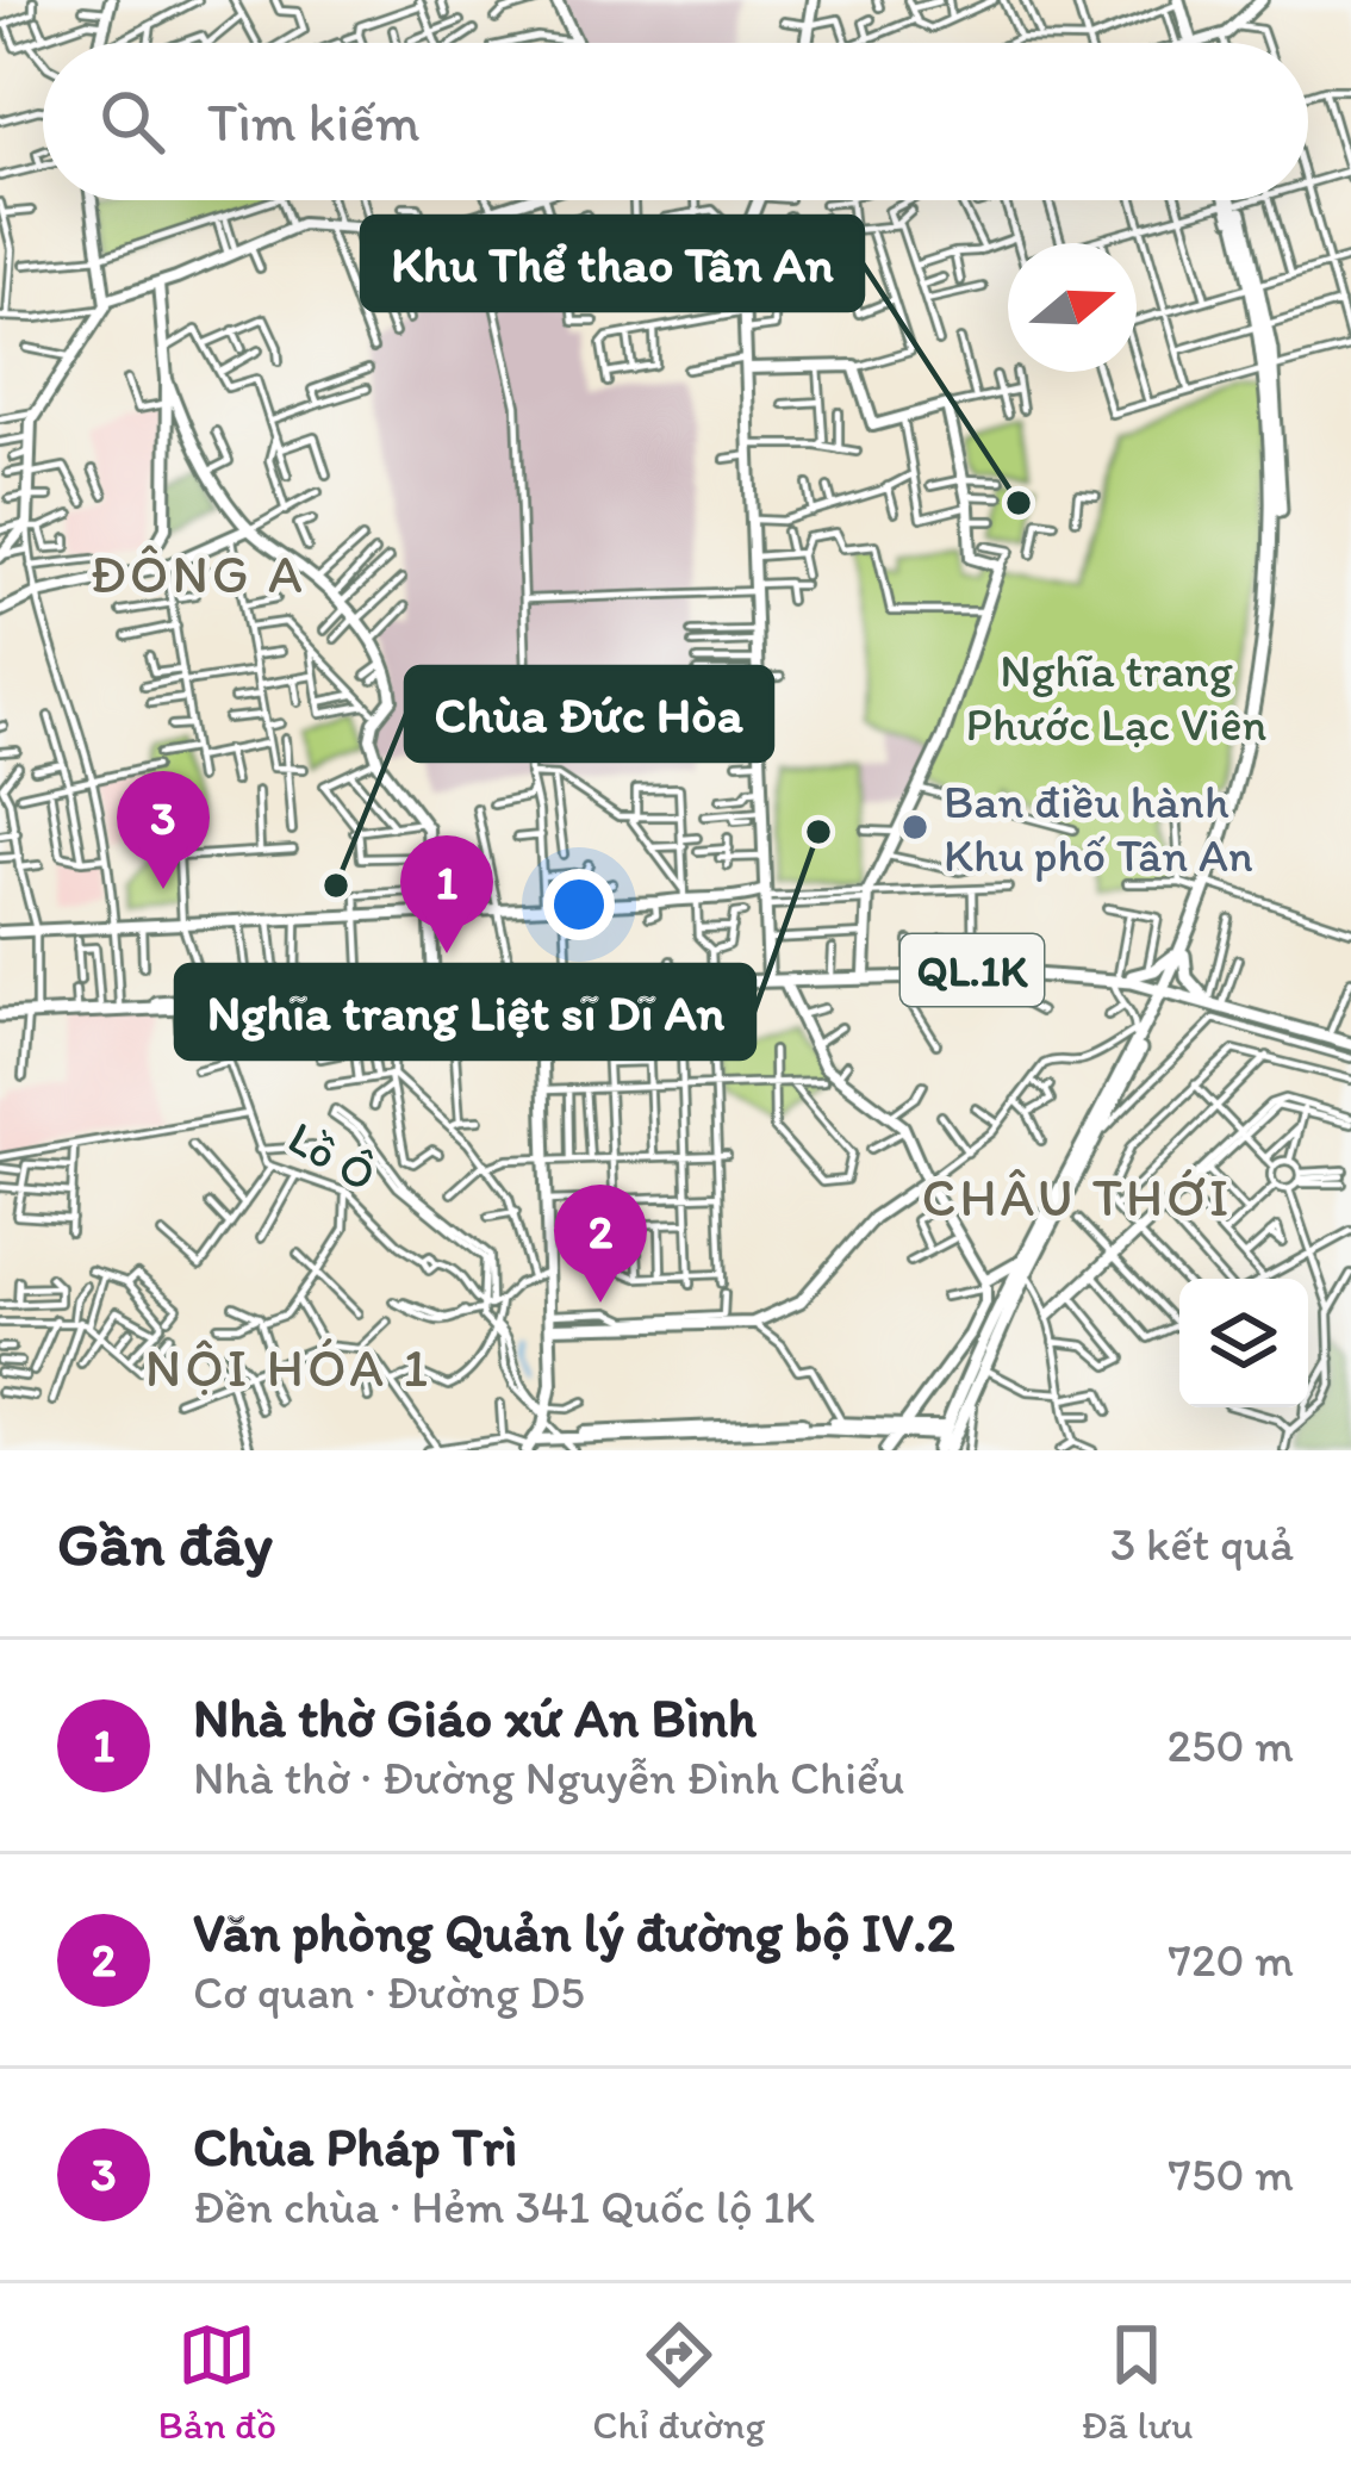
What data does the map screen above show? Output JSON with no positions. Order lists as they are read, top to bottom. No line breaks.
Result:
{"streets":{"main road":["QL.1K"],"street":["Lồ Ô"]},"crossings":[["QL.1K","Lồ Ô"]],"districts":["ĐÔNG A","CHÂU THỚI","NỘI HÓA 1"],"parks":["Nghĩa trang Phước Lạc Viên"],"places":["Khu Thể thao Tân An","Ban điều hành Khu phố Tân An","Nghĩa trang Liệt sĩ Dĩ An","Chùa Đức Hòa"],"north":"right","page":{"search":"Tìm kiếm","pins":["3","1","2"],"heading":["Gần đây","3 kết quả"],"list":[{"mark":"1","name":"Nhà thờ Giáo xứ An Bình","note":"Nhà thờ · Đường Nguyễn Đình Chiểu","value":"250 m"},{"mark":"2","name":"Văn phòng Quản lý đường bộ IV.2","note":"Cơ quan · Đường D5","value":"720 m"},{"mark":"3","name":"Chùa Pháp Trì","note":"Đền chùa · Hẻm 341 Quốc lộ 1K","value":"750 m"}],"nav":["Bản đồ","Chỉ đường","Đã lưu"]}}
